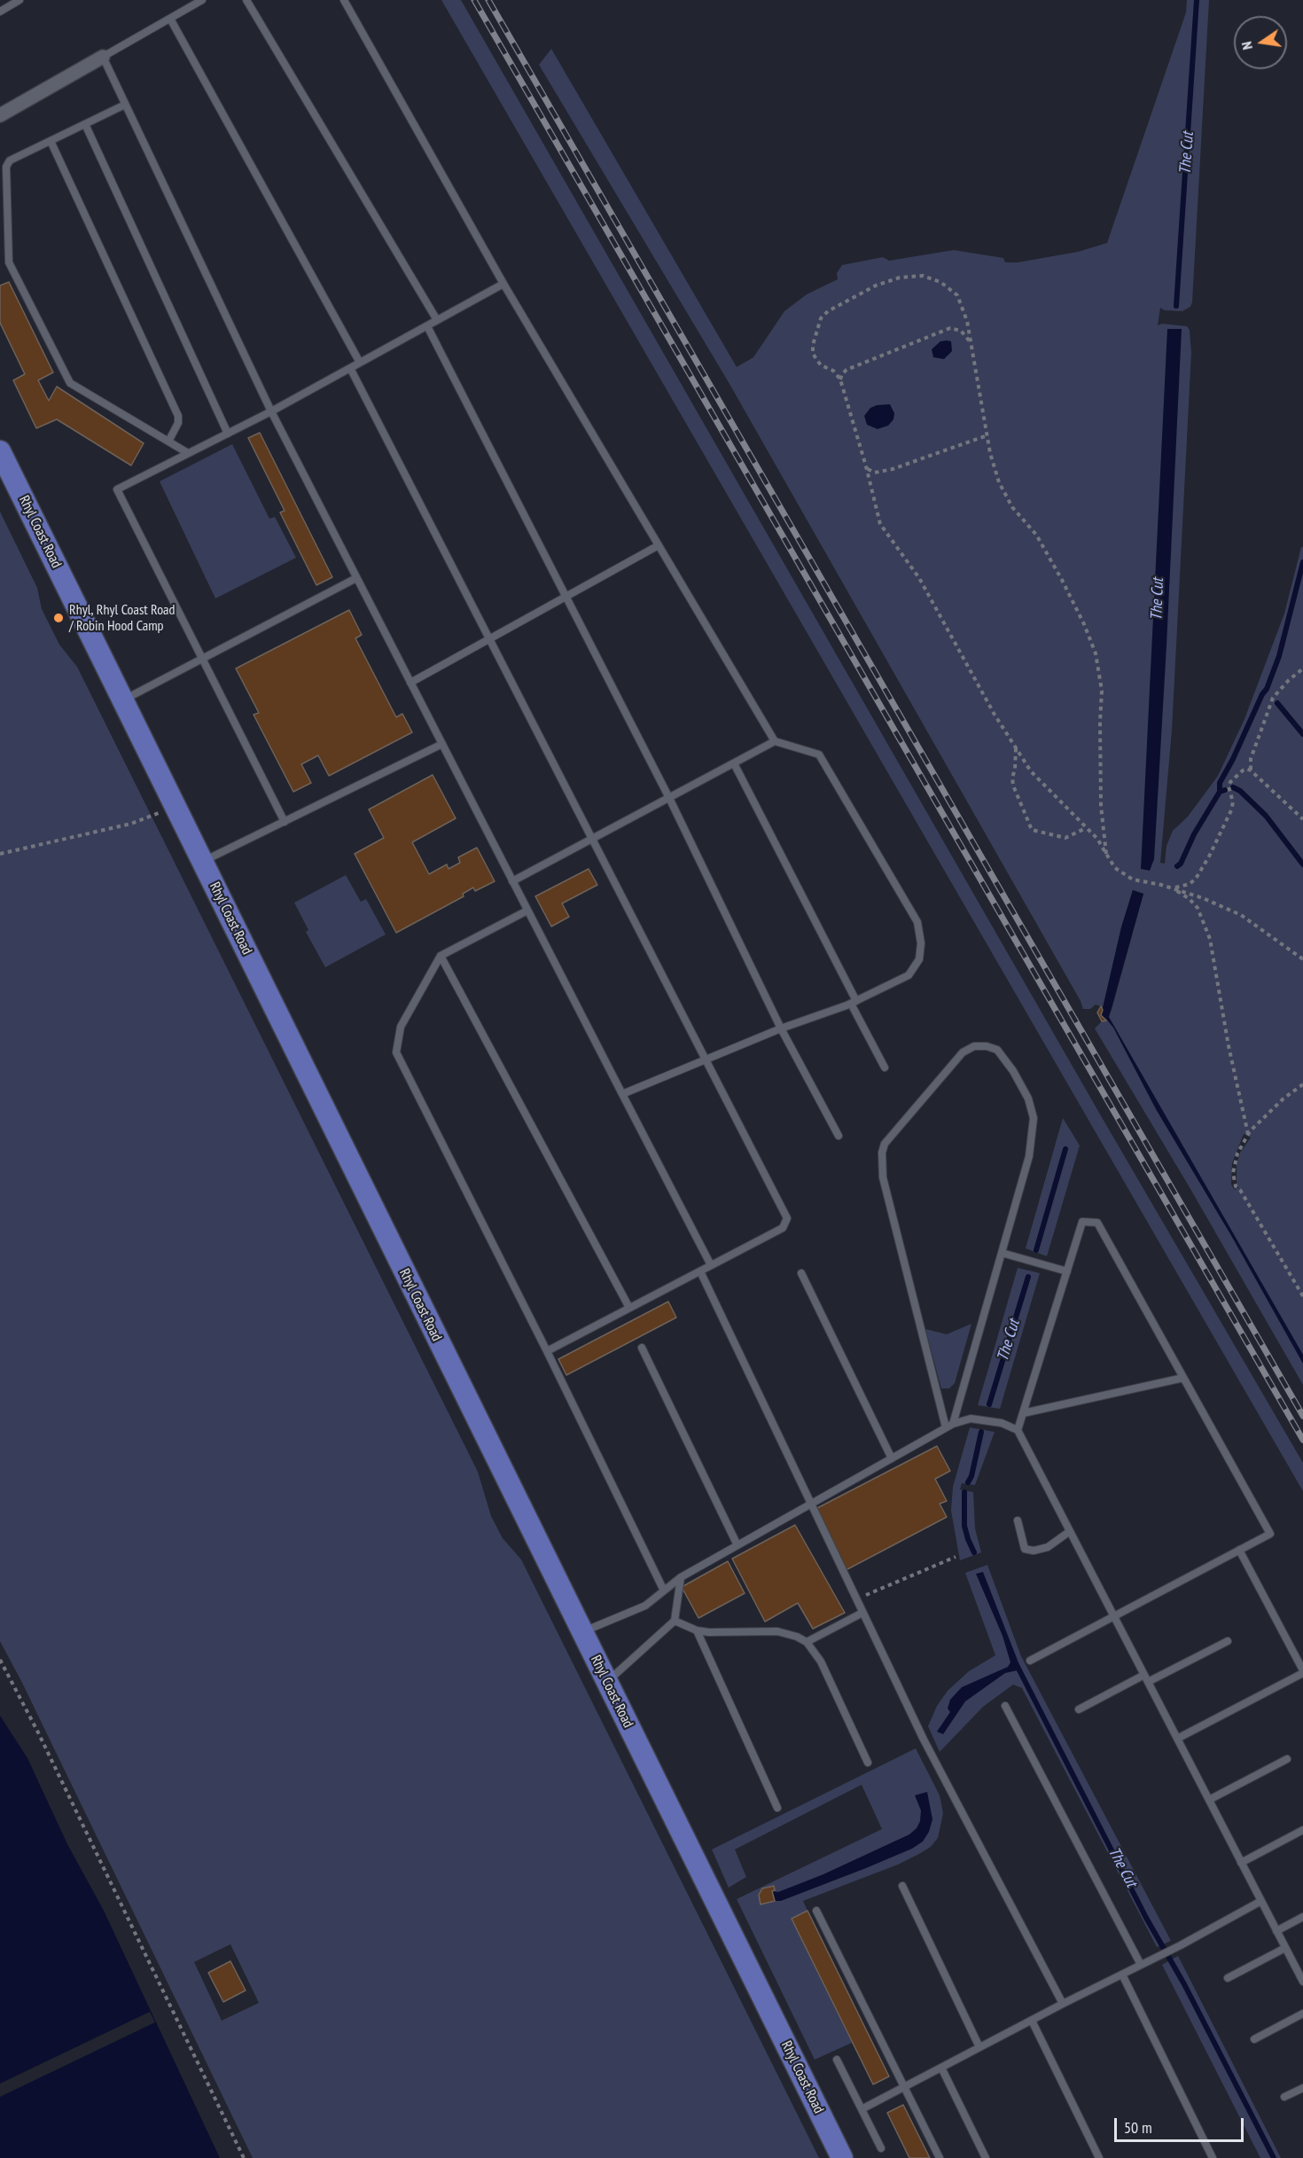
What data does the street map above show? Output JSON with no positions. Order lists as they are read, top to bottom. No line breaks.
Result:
{"streets":{"main road":["Rhyl Coast Road"]},"water":["The Cut"],"places":["Rhyl, Rhyl Coast Road / Robin Hood Camp"],"scale_bar":"50 m","north":"left"}
